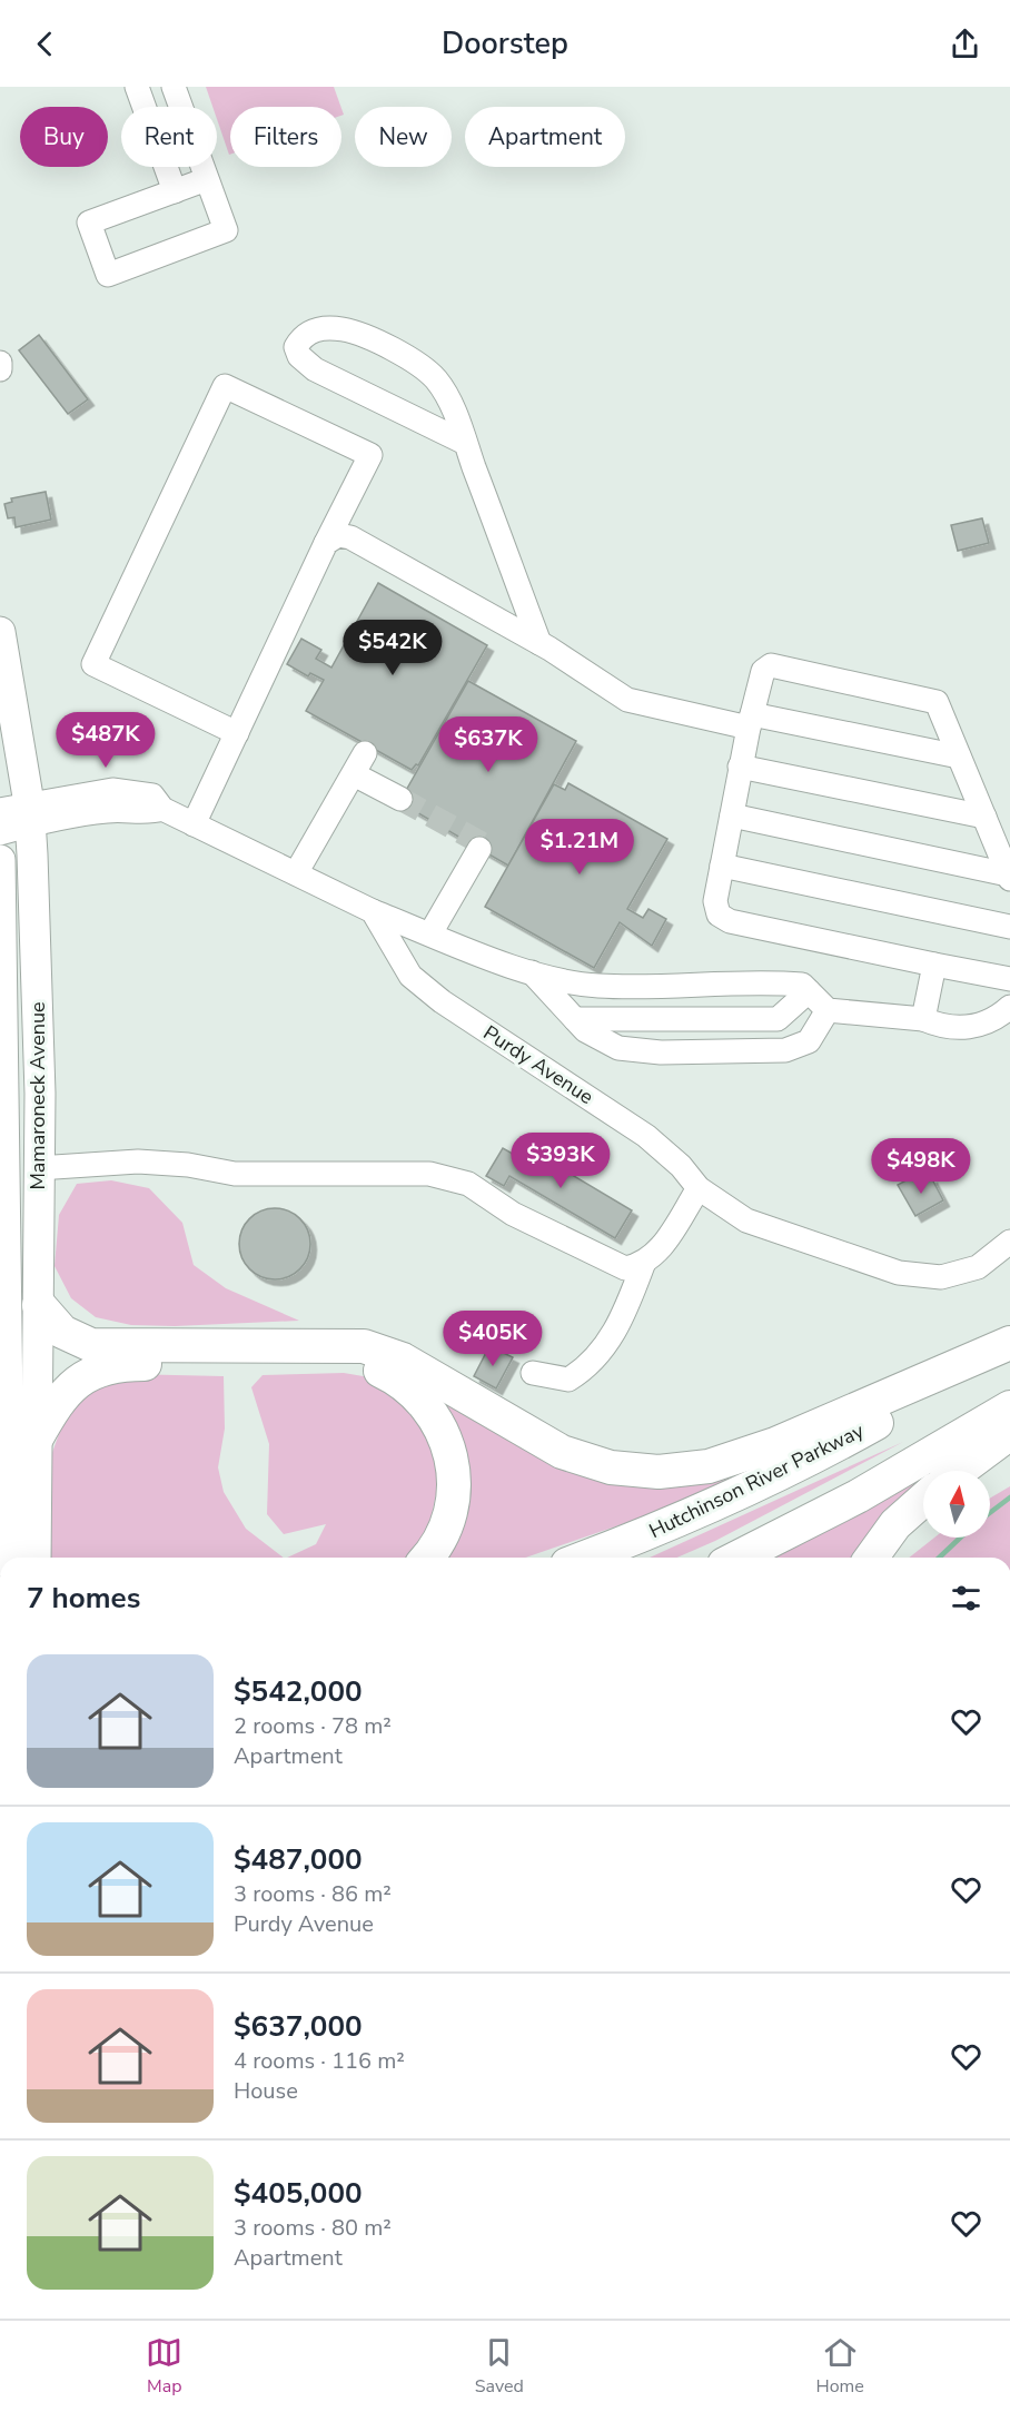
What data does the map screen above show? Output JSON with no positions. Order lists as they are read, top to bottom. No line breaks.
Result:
{"streets":{"highway":["Hutchinson River Parkway"],"main road":["Mamaroneck Avenue"],"street":["Purdy Avenue"]},"north":"top","page":{"header":"Doorstep","chip":["Buy","Rent","Filters","New","Apartment"],"price":["$542K","$487K","$637K","$1.21M","$393K","$498K","$405K"],"heading":"7 homes","list":[{"name":"$542,000","note":"2 rooms · 78 m² · Apartment"},{"name":"$487,000","note":"3 rooms · 86 m² · Purdy Avenue"},{"name":"$637,000","note":"4 rooms · 116 m² · House"},{"name":"$405,000","note":"3 rooms · 80 m² · Apartment"}],"tabs":["Map","Saved","Home"]}}
